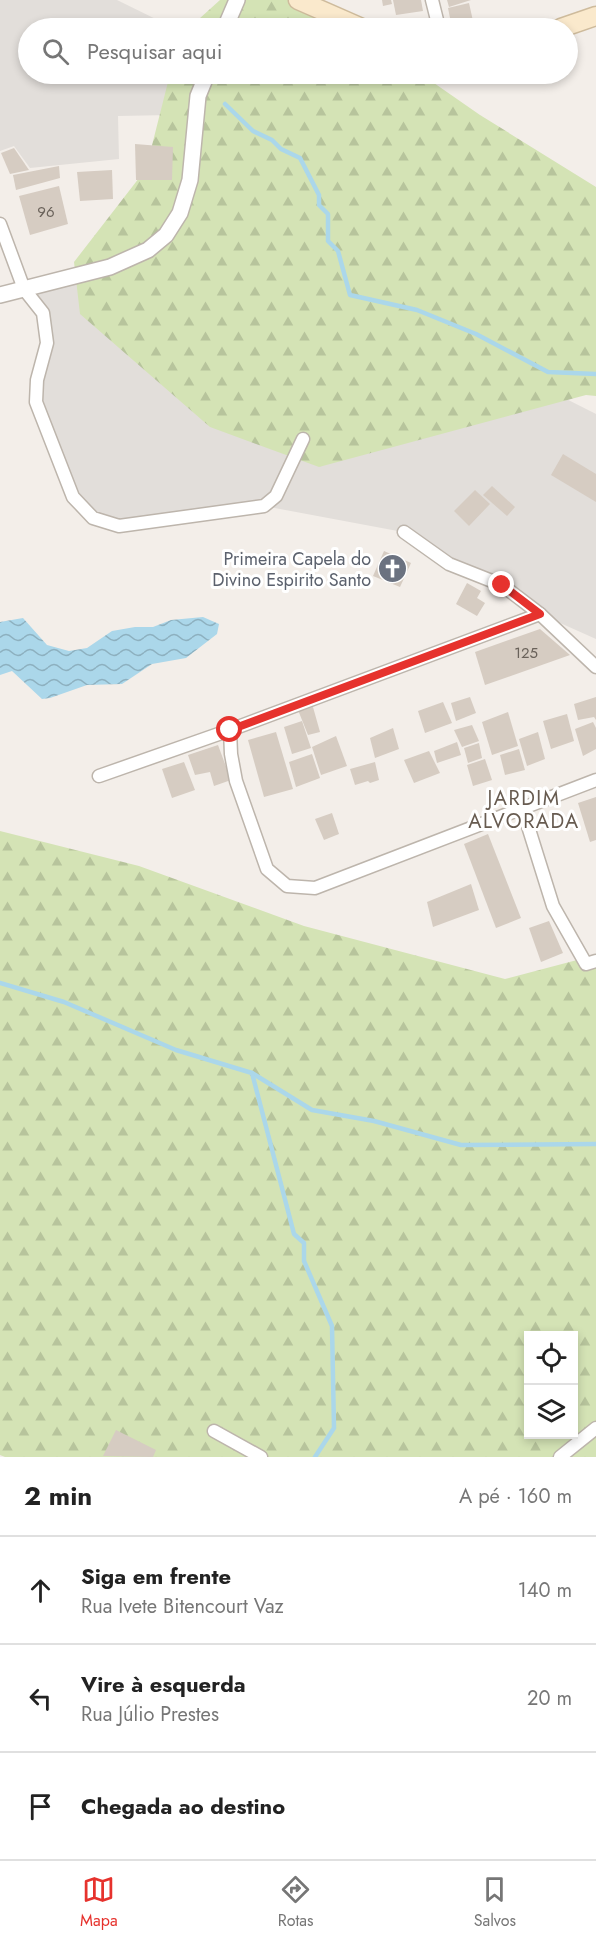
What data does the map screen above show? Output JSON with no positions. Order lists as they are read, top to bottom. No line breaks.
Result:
{"districts":["JARDIM ALVORADA"],"places":{"church":["Primeira Capela do Divino Espirito Santo"]},"house_numbers":["96","125"],"page":{"search":"Pesquisar aqui","heading":["2 min","A pé · 160 m"],"list":[["Siga em frente","Rua Ivete Bitencourt Vaz","140 m"],["Vire à esquerda","Rua Júlio Prestes","20 m"],"Chegada ao destino"],"nav":["Mapa","Rotas","Salvos"]}}
